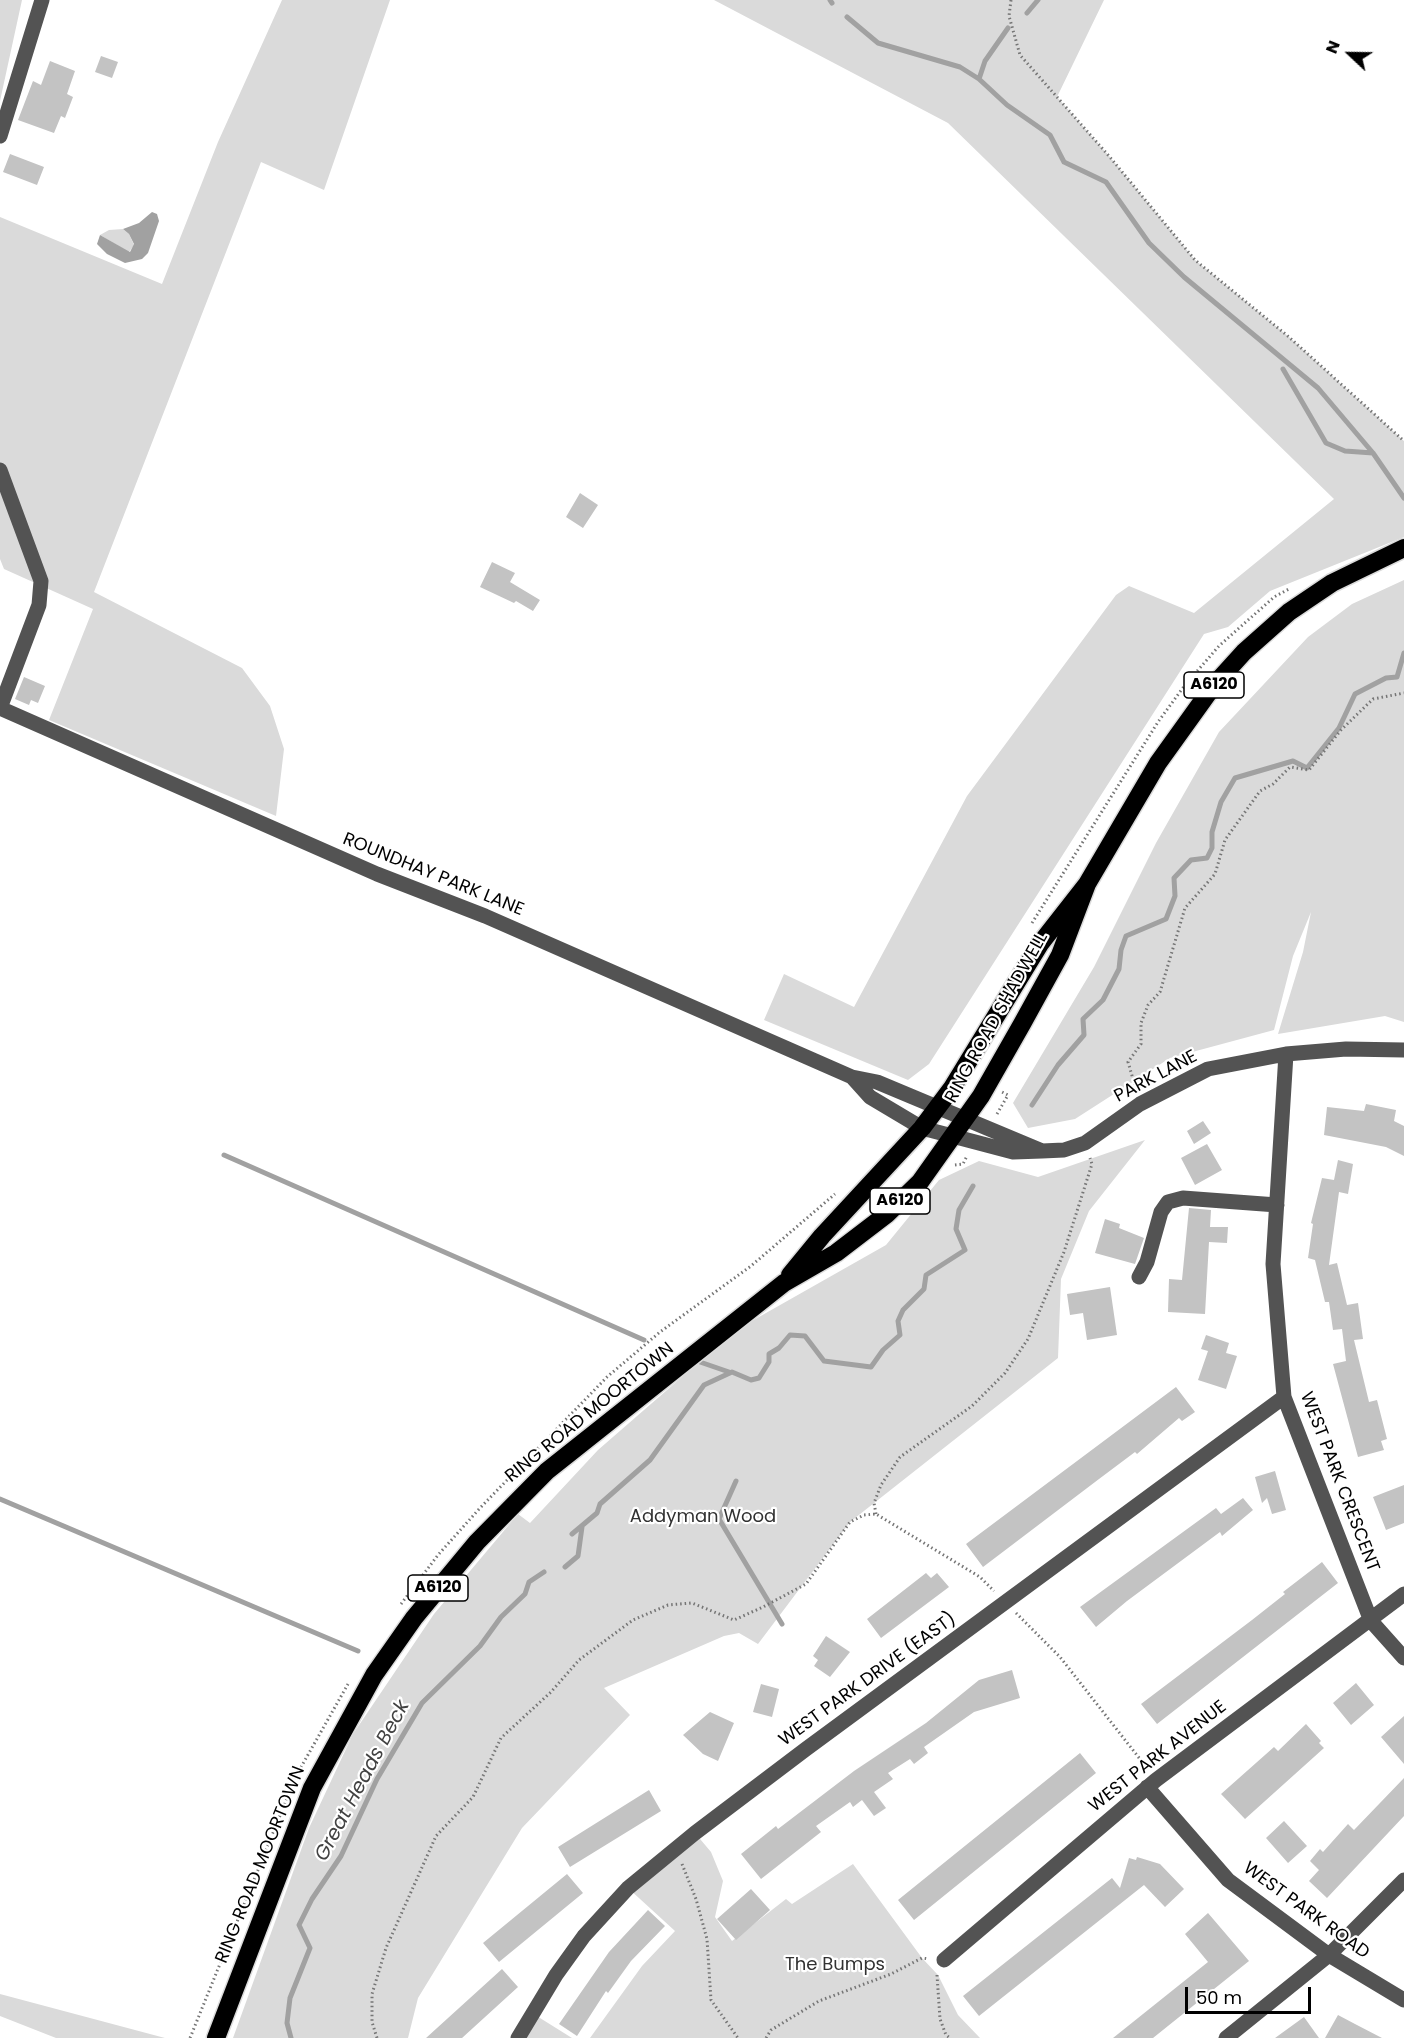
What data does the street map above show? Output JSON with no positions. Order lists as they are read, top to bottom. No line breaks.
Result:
{"streets":{"highway":["A6120","RING ROAD SHADWELL","RING ROAD MOORTOWN"],"street":["ROUNDHAY PARK LANE","PARK LANE","WEST PARK CRESCENT","WEST PARK DRIVE (EAST)","WEST PARK AVENUE","WEST PARK ROAD"]},"crossings":[["ROUNDHAY PARK LANE","RING ROAD SHADWELL"],["ROUNDHAY PARK LANE","PARK LANE"],["ROUNDHAY PARK LANE","RING ROAD MOORTOWN"],["RING ROAD SHADWELL","PARK LANE"],["RING ROAD SHADWELL","RING ROAD MOORTOWN"],["PARK LANE","RING ROAD MOORTOWN"],["PARK LANE","WEST PARK CRESCENT"],["WEST PARK CRESCENT","WEST PARK DRIVE (EAST)"],["WEST PARK CRESCENT","WEST PARK AVENUE"],["WEST PARK AVENUE","WEST PARK ROAD"]],"water":["Great Heads Beck"],"parks":["Addyman Wood","The Bumps"],"scale_bar":"50 m","north":"left"}
